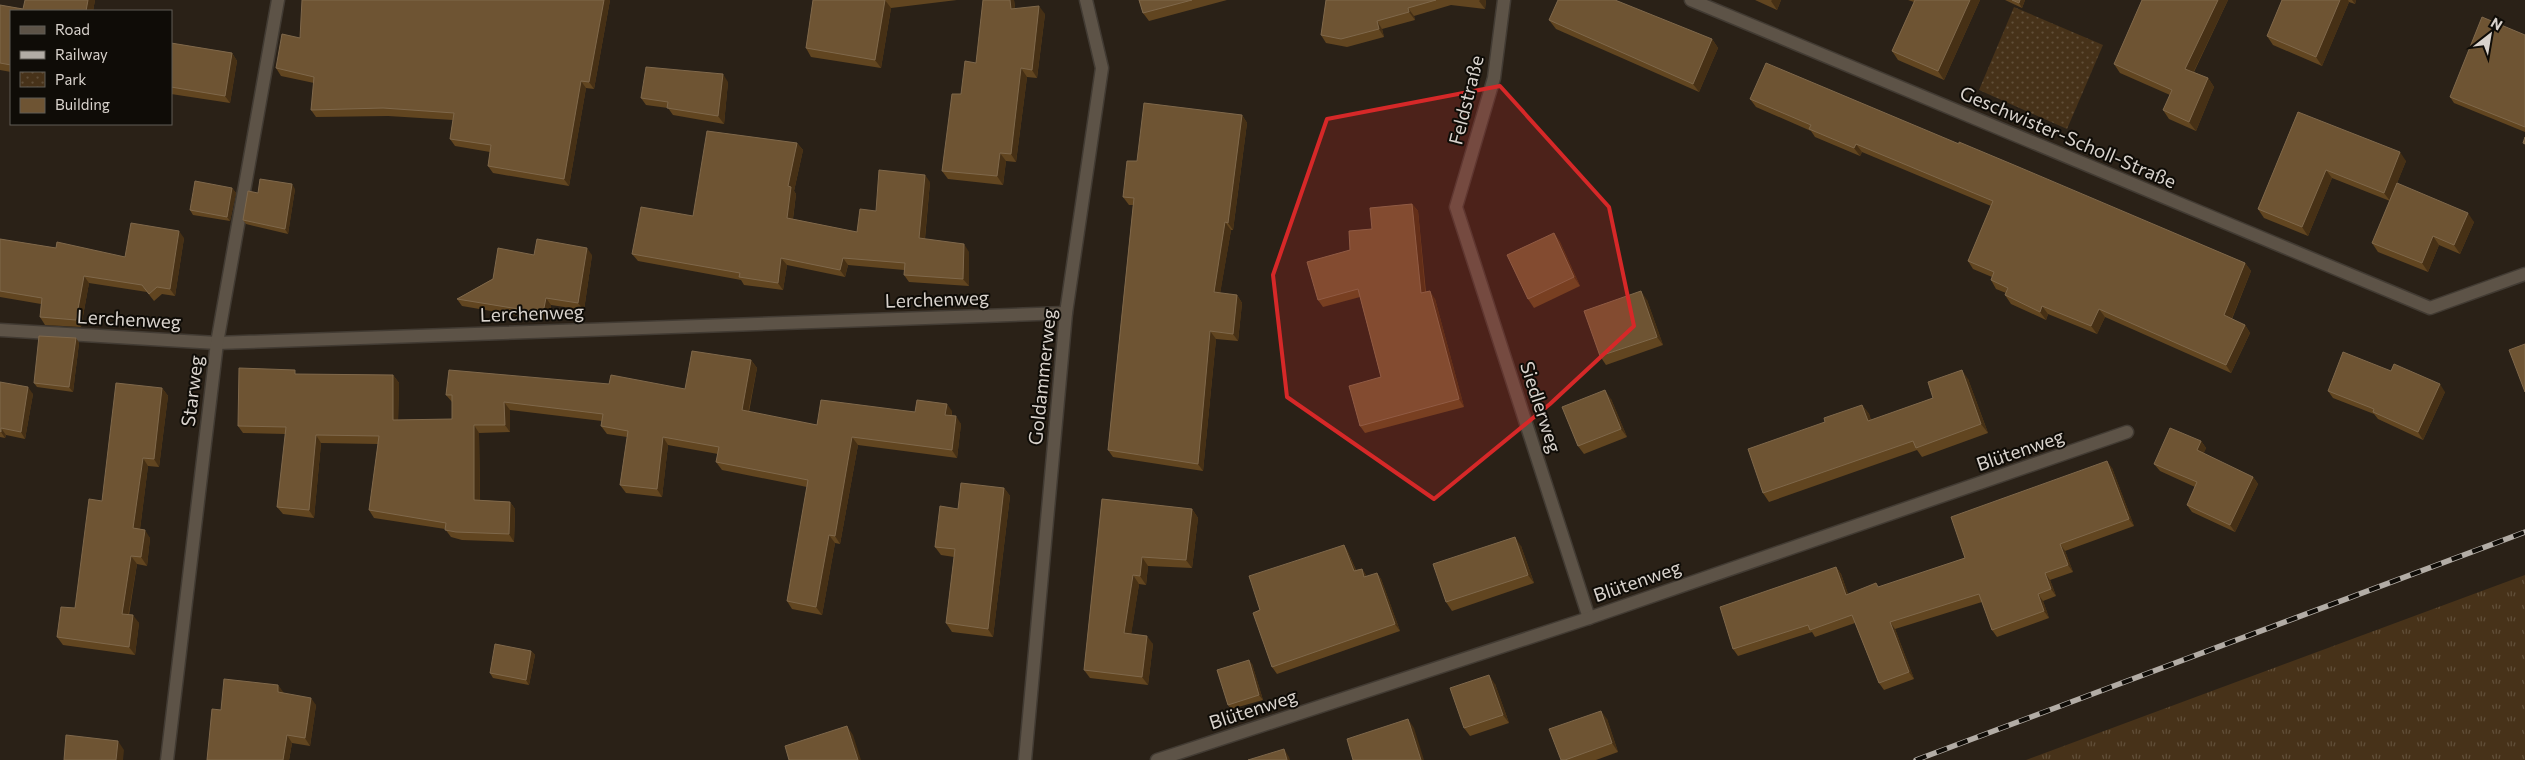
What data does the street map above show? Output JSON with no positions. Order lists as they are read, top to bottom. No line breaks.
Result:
{"streets":{"street":["Feldstraße","Geschwister-Scholl-Straße","Lerchenweg","Goldammerweg","Starweg","Siedlerweg","Blütenweg"]},"crossings":[["Feldstraße","Siedlerweg"],["Lerchenweg","Goldammerweg"],["Lerchenweg","Starweg"],["Siedlerweg","Blütenweg"]],"legend":["Road","Railway","Park","Building"],"north":"top right"}
